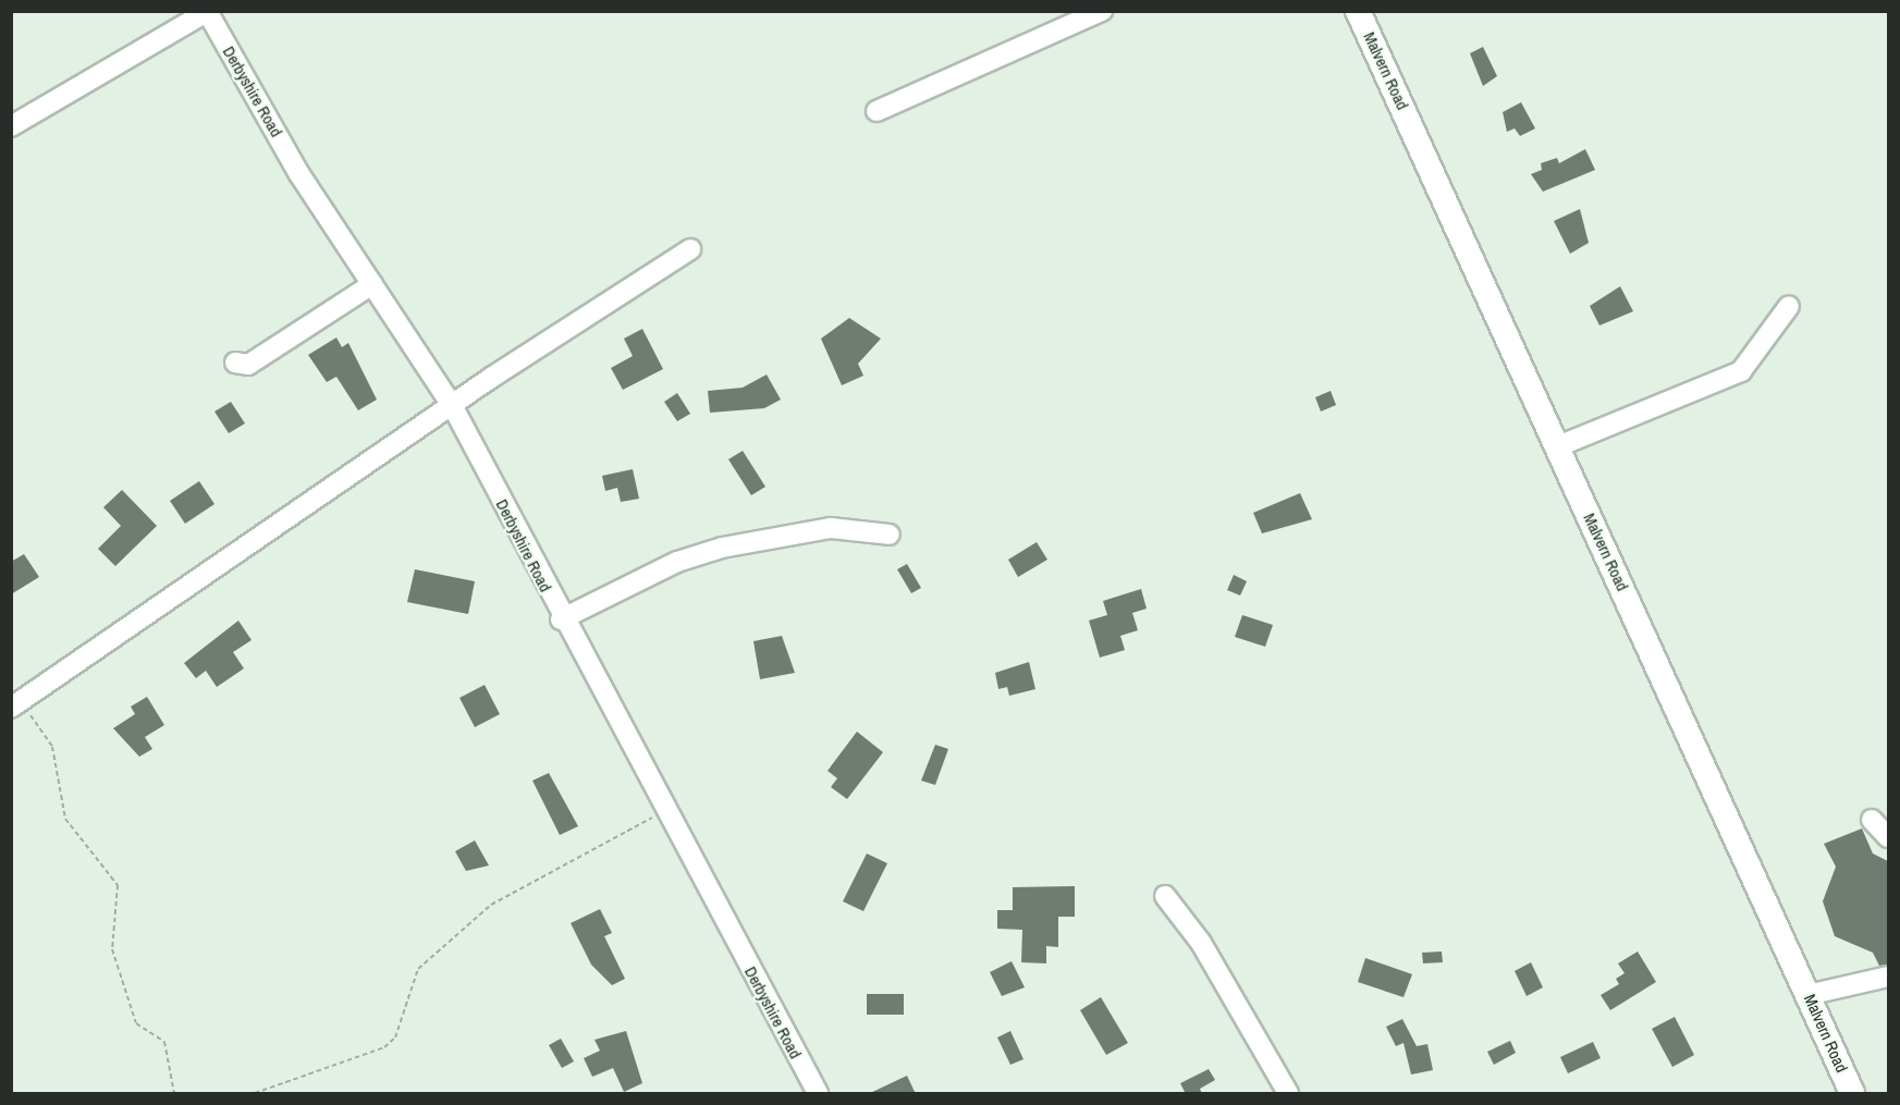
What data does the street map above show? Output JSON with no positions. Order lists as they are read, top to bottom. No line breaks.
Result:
{"streets":{"main road":["Malvern Road"],"street":["Derbyshire Road"]}}
